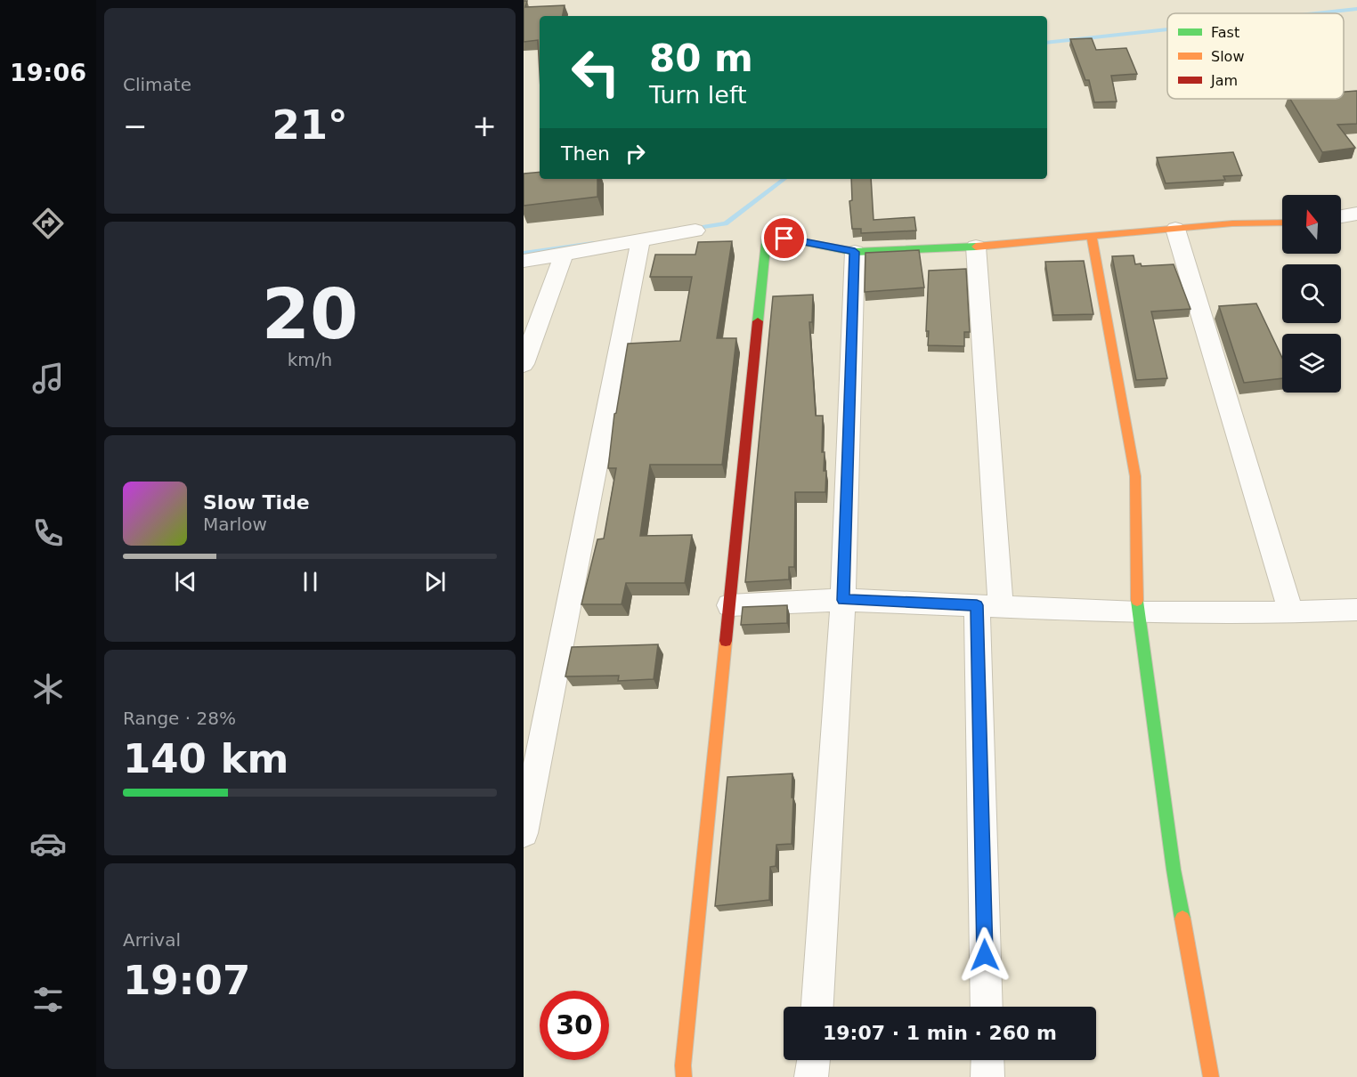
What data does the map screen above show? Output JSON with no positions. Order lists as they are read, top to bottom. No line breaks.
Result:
{"legend":["Fast","Slow","Jam"],"north":"top","page":{"tabs":"19:06","tile":["Climate",["20","km/h"],["Range · 28%","140 km"],["Arrival","19:07"]],"turn":["80 m","Turn left"],"heat":["−","21°","+"],"then":"Then","song":["Slow Tide","Marlow"],"limit":"30","trip":"19:07 · 1 min · 260 m"}}
